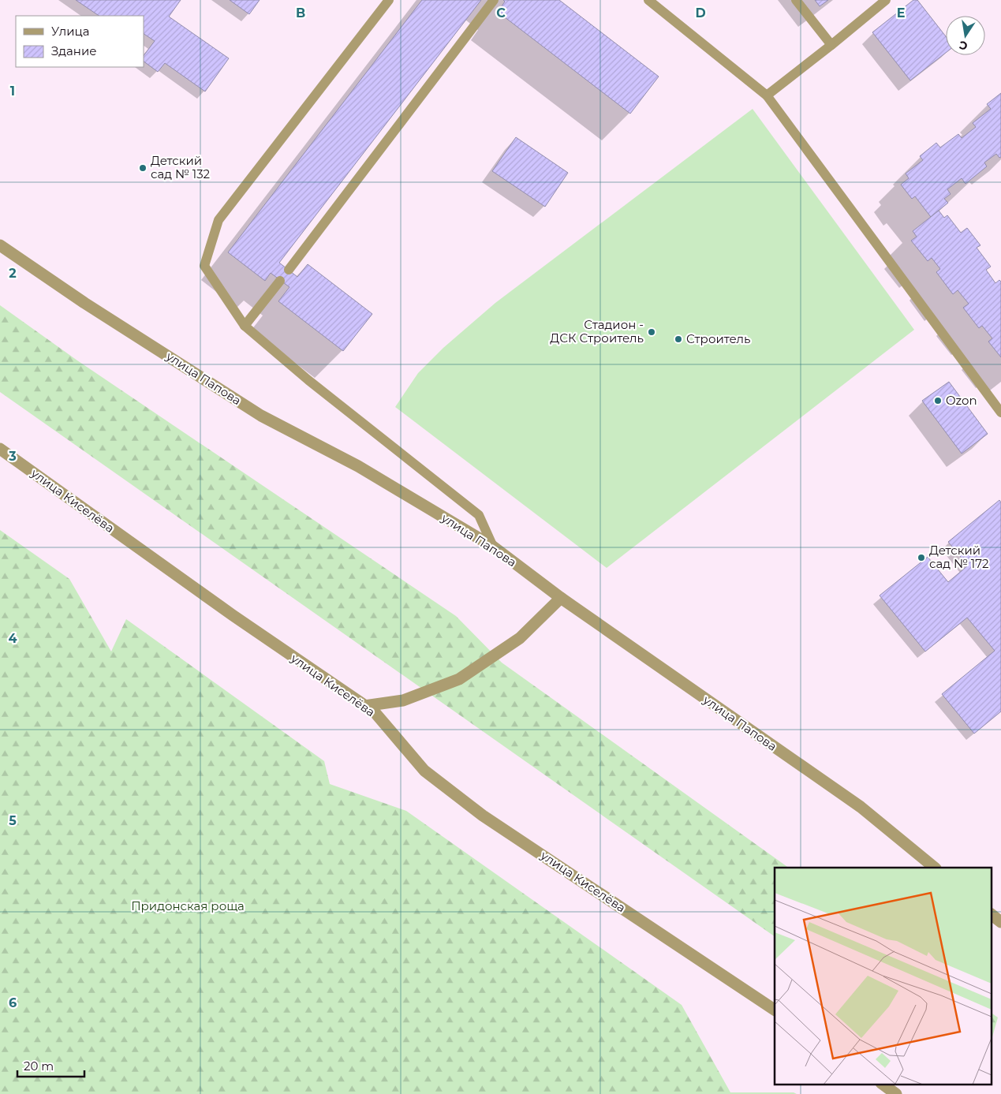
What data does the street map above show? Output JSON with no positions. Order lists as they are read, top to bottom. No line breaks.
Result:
{"streets":{"street":["улица Папова","улица Киселёва"]},"parks":["Придонская роща"],"places":["Детский сад № 132","Стадион - ДСК Строитель","Строитель","Ozon","Детский сад № 172"],"legend":["Улица","Здание"],"scale_bar":"20 m","north":"bottom","grid":{"columns":["B","C","D","E"],"rows":["1","2","3","4","5","6"]}}
